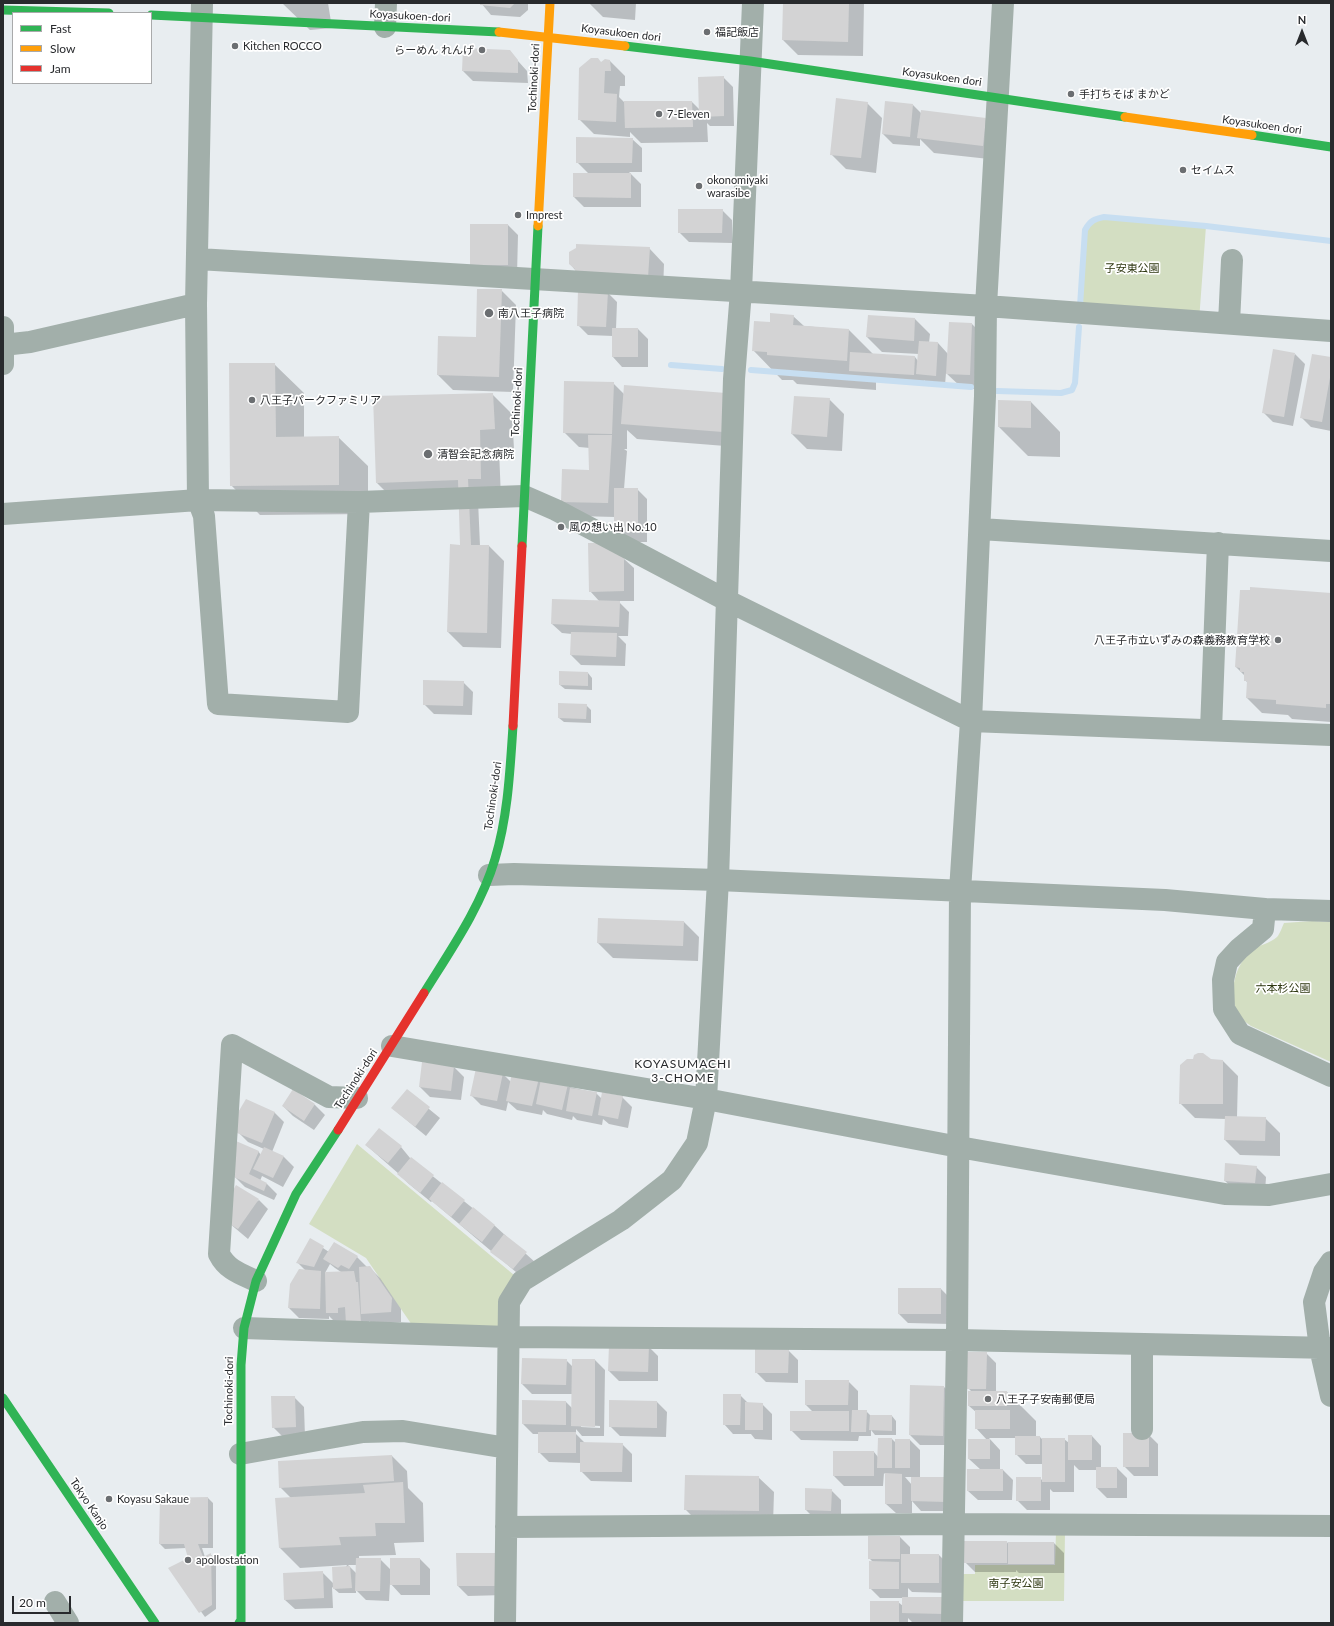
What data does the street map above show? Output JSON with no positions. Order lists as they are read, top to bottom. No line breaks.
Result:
{"streets":{"main road":["Koyasukoen-dori","Koyasukoen dori","Tochinoki-dori","Tokyo Kanjo"]},"crossings":[["Koyasukoen-dori","Koyasukoen dori"],["Koyasukoen-dori","Tochinoki-dori"],["Koyasukoen dori","Tochinoki-dori"]],"districts":["KOYASUMACHI 3-CHOME"],"parks":["子安東公園","六本杉公園","南子安公園"],"places":["福記飯店","Kitchen ROCCO","らーめん れんげ","手打ちそば まかど","7-Eleven","セイムス","okonomiyaki warasibe","Imprest","南八王子病院","八王子パークファミリア","清智会記念病院","風の想い出 No.10","八王子市立いずみの森義務教育学校","八王子子安南郵便局","Koyasu Sakaue","apollostation"],"legend":["Fast","Slow","Jam"],"scale_bar":"20 m","north":"top"}
